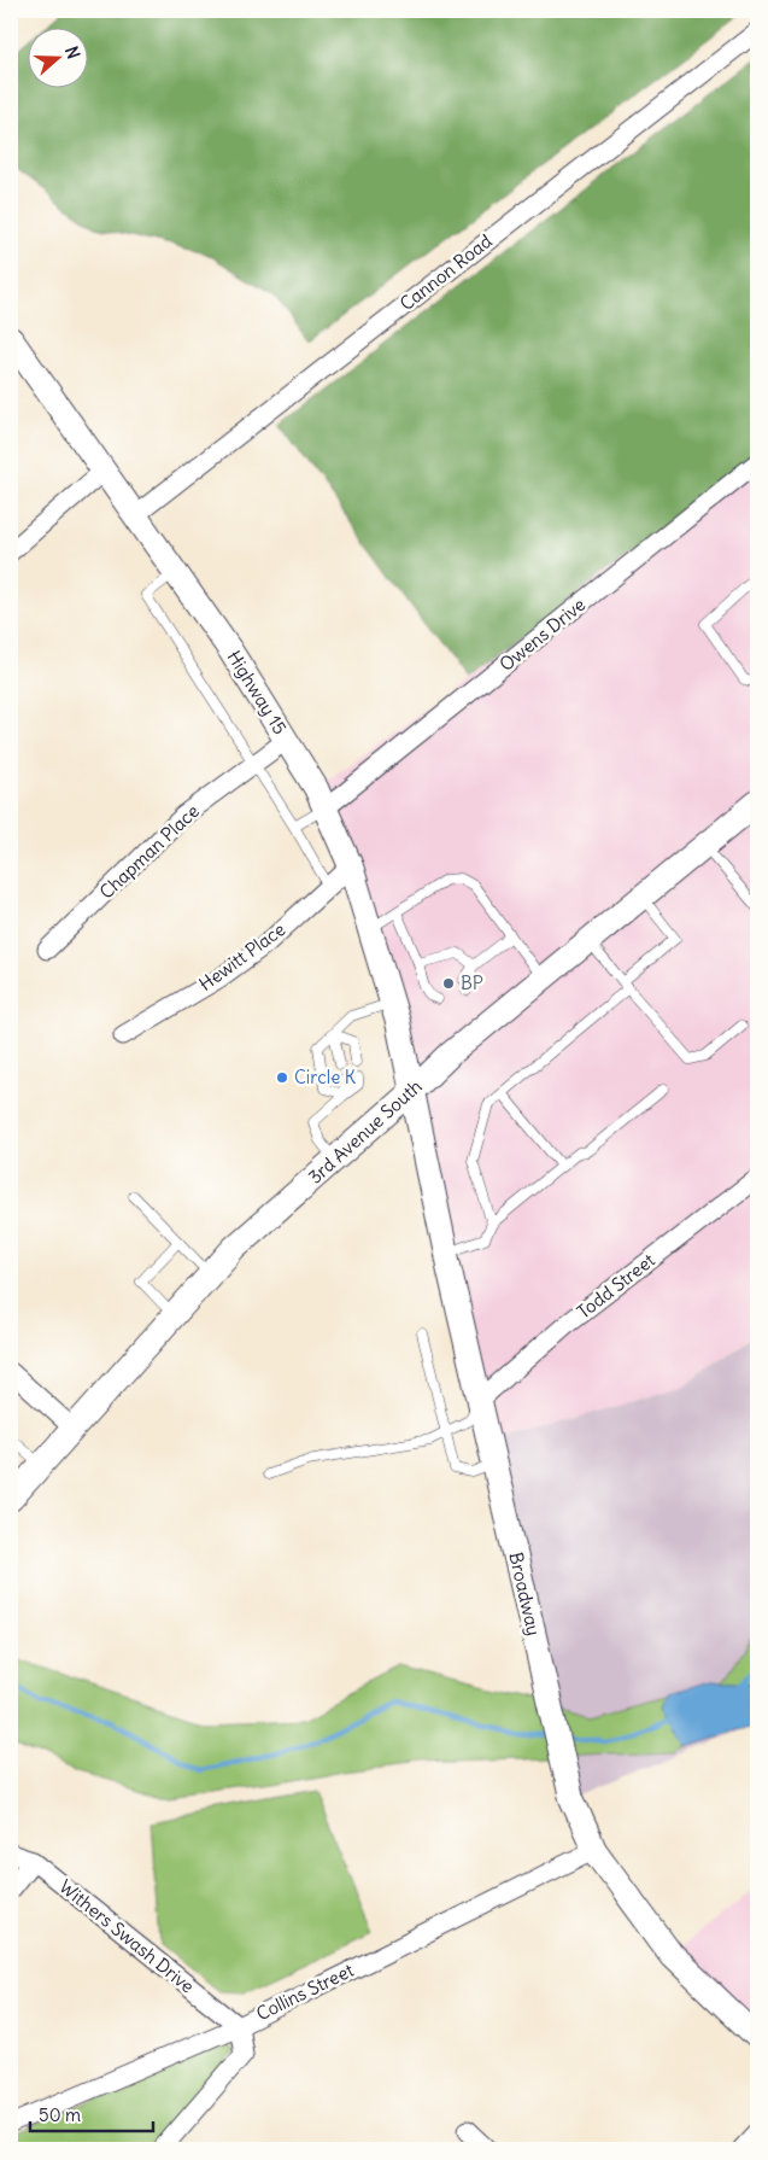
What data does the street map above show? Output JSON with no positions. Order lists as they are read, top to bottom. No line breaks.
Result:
{"streets":{"main road":["Highway 15","3rd Avenue South","Broadway"],"street":["Cannon Road","Owens Drive","Chapman Place","Hewitt Place","Todd Street","Withers Swash Drive","Collins Street"]},"crossings":[["Cannon Road","Highway 15"],["Owens Drive","Highway 15"],["Highway 15","Chapman Place"],["Highway 15","Hewitt Place"],["Highway 15","3rd Avenue South"],["Highway 15","Broadway"],["3rd Avenue South","Broadway"],["Todd Street","Broadway"],["Broadway","Collins Street"],["Withers Swash Drive","Collins Street"]],"places":["BP","Circle K"],"scale_bar":"50 m","north":"right"}
